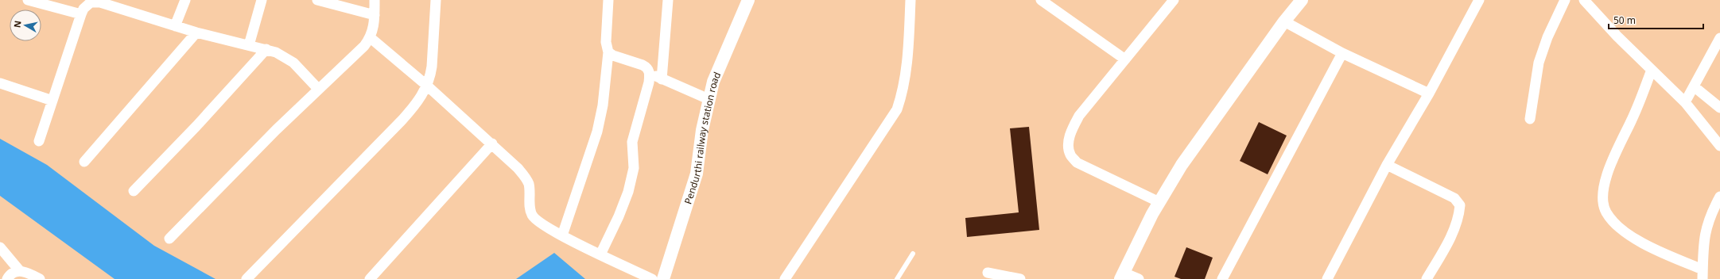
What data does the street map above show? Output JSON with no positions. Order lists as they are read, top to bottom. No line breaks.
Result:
{"streets":{"street":["Pendurthi railway station road"]},"scale_bar":"50 m","north":"left"}
